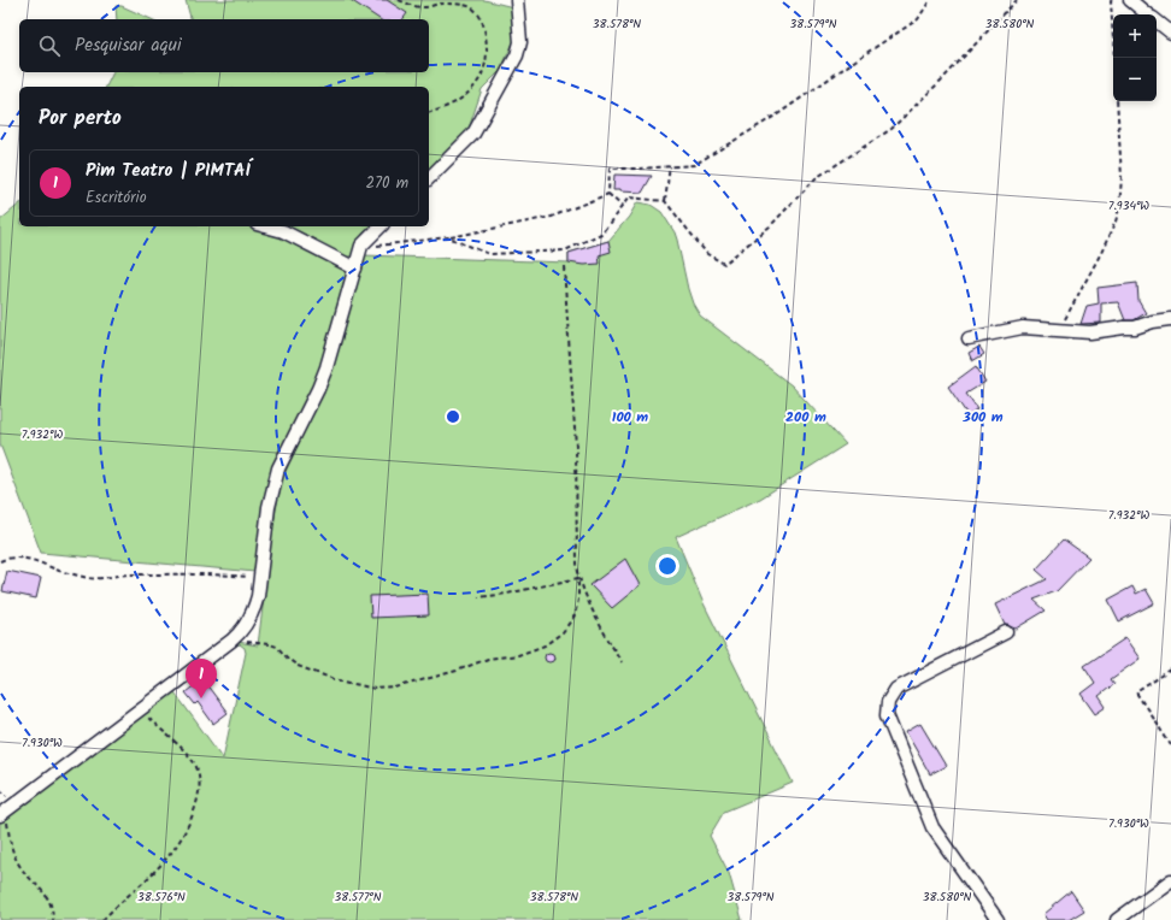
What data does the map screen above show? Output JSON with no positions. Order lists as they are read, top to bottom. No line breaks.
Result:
{"page":{"map_buttons":["+","−"],"search":"Pesquisar aqui","heading":"Por perto","list":[{"mark":"1","name":"Pim Teatro | PIMTAÍ","note":"Escritório","value":"270 m"}],"pins":"1"},"coordinates":["38.578°N","38.579°N","38.580°N","7.934°W","7.932°W","7.930°W","38.576°N","38.577°N"],"rings":["100 m","200 m","300 m"]}
